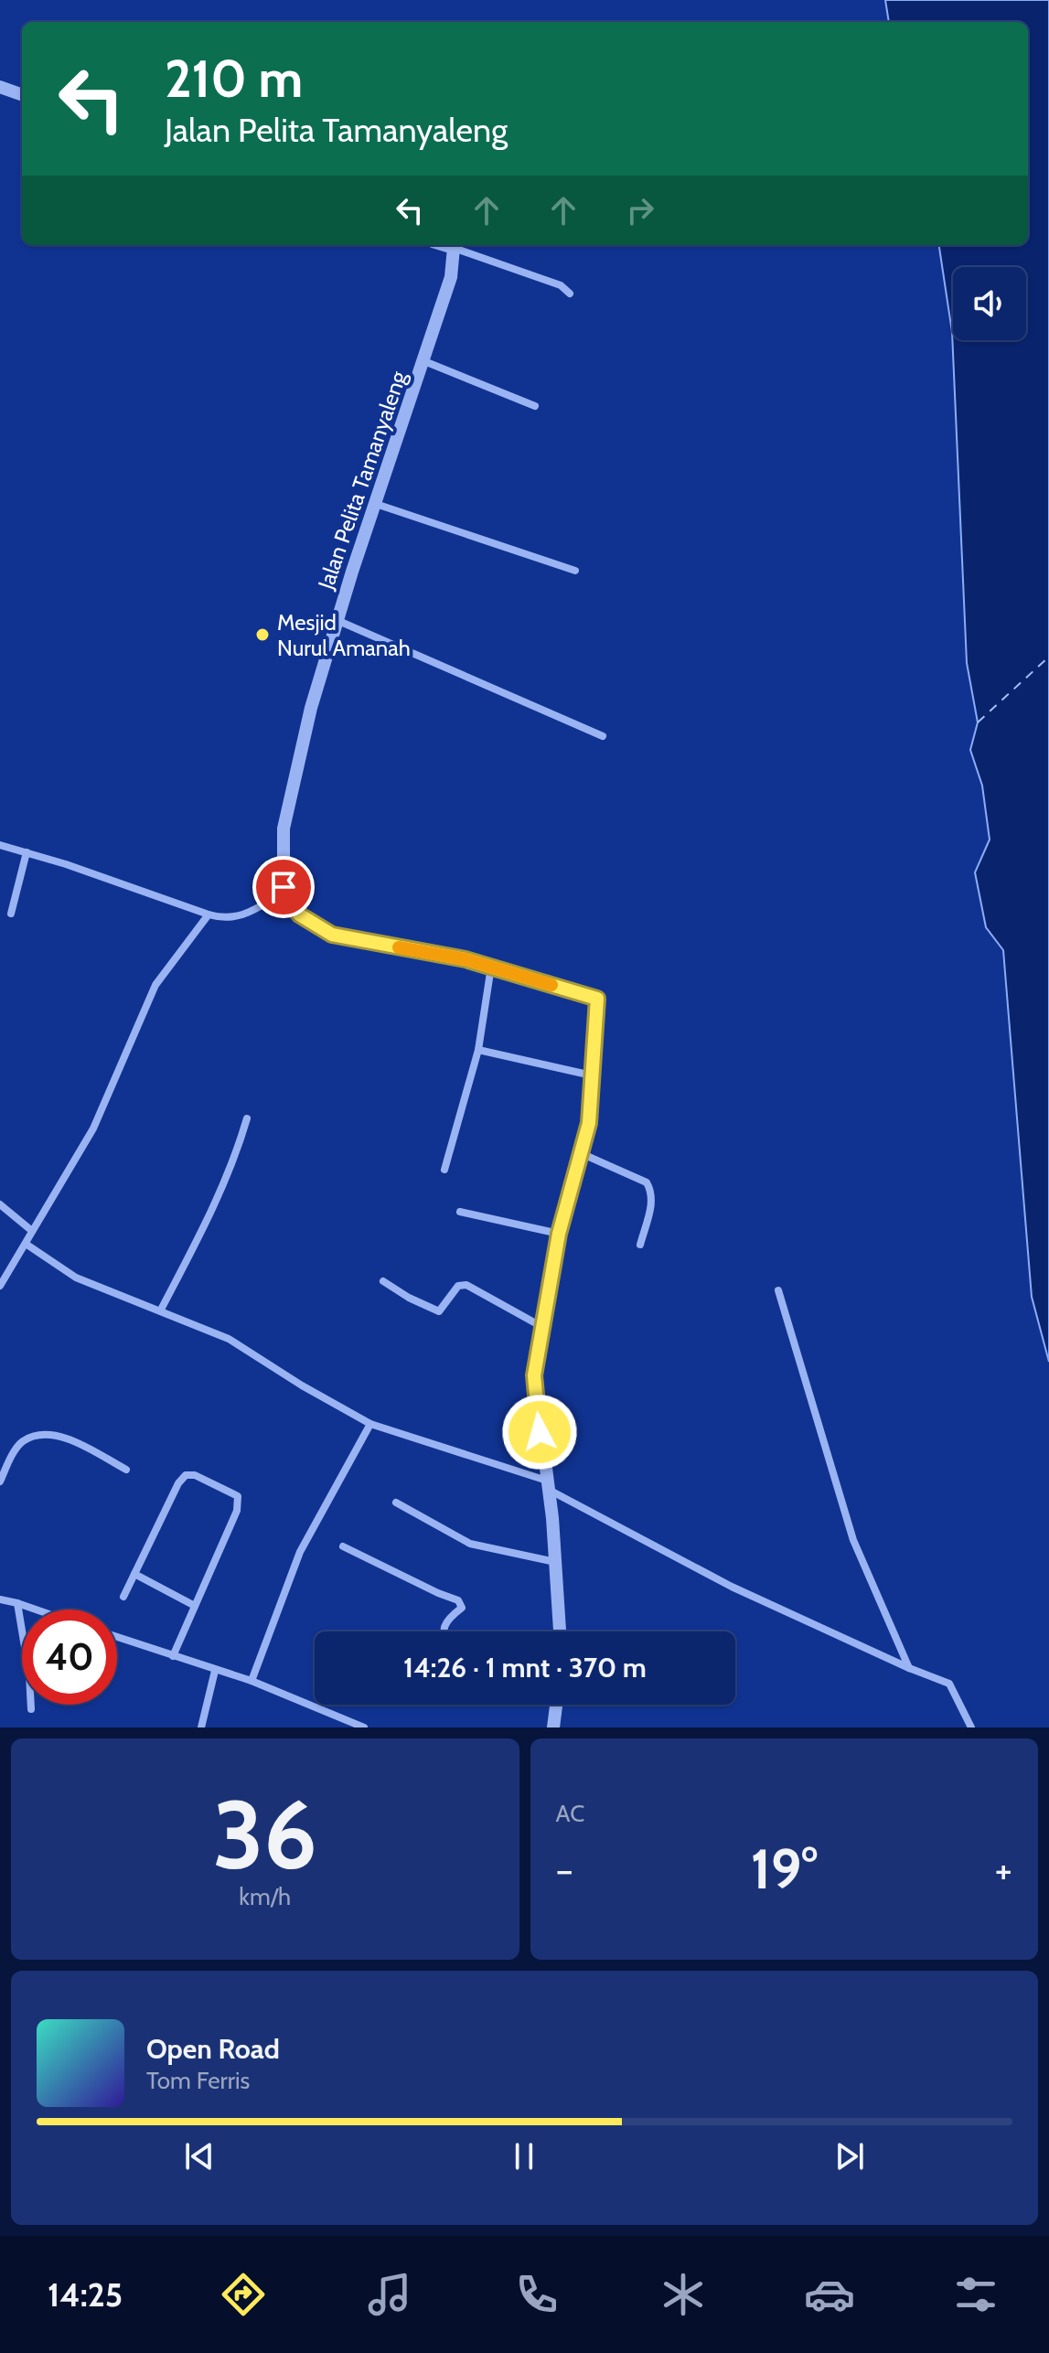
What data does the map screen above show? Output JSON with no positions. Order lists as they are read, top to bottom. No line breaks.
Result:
{"streets":{"street":["Jalan Pelita Tamanyaleng"]},"places":["Mesjid Nurul Amanah"],"page":{"turn":["210 m","Jalan Pelita Tamanyaleng"],"limit":"40","trip":"14:26 · 1 mnt · 370 m","tile":[["36","km/h"],"AC"],"heat":["−","19°","+"],"song":["Open Road","Tom Ferris"],"tabs":"14:25"}}
